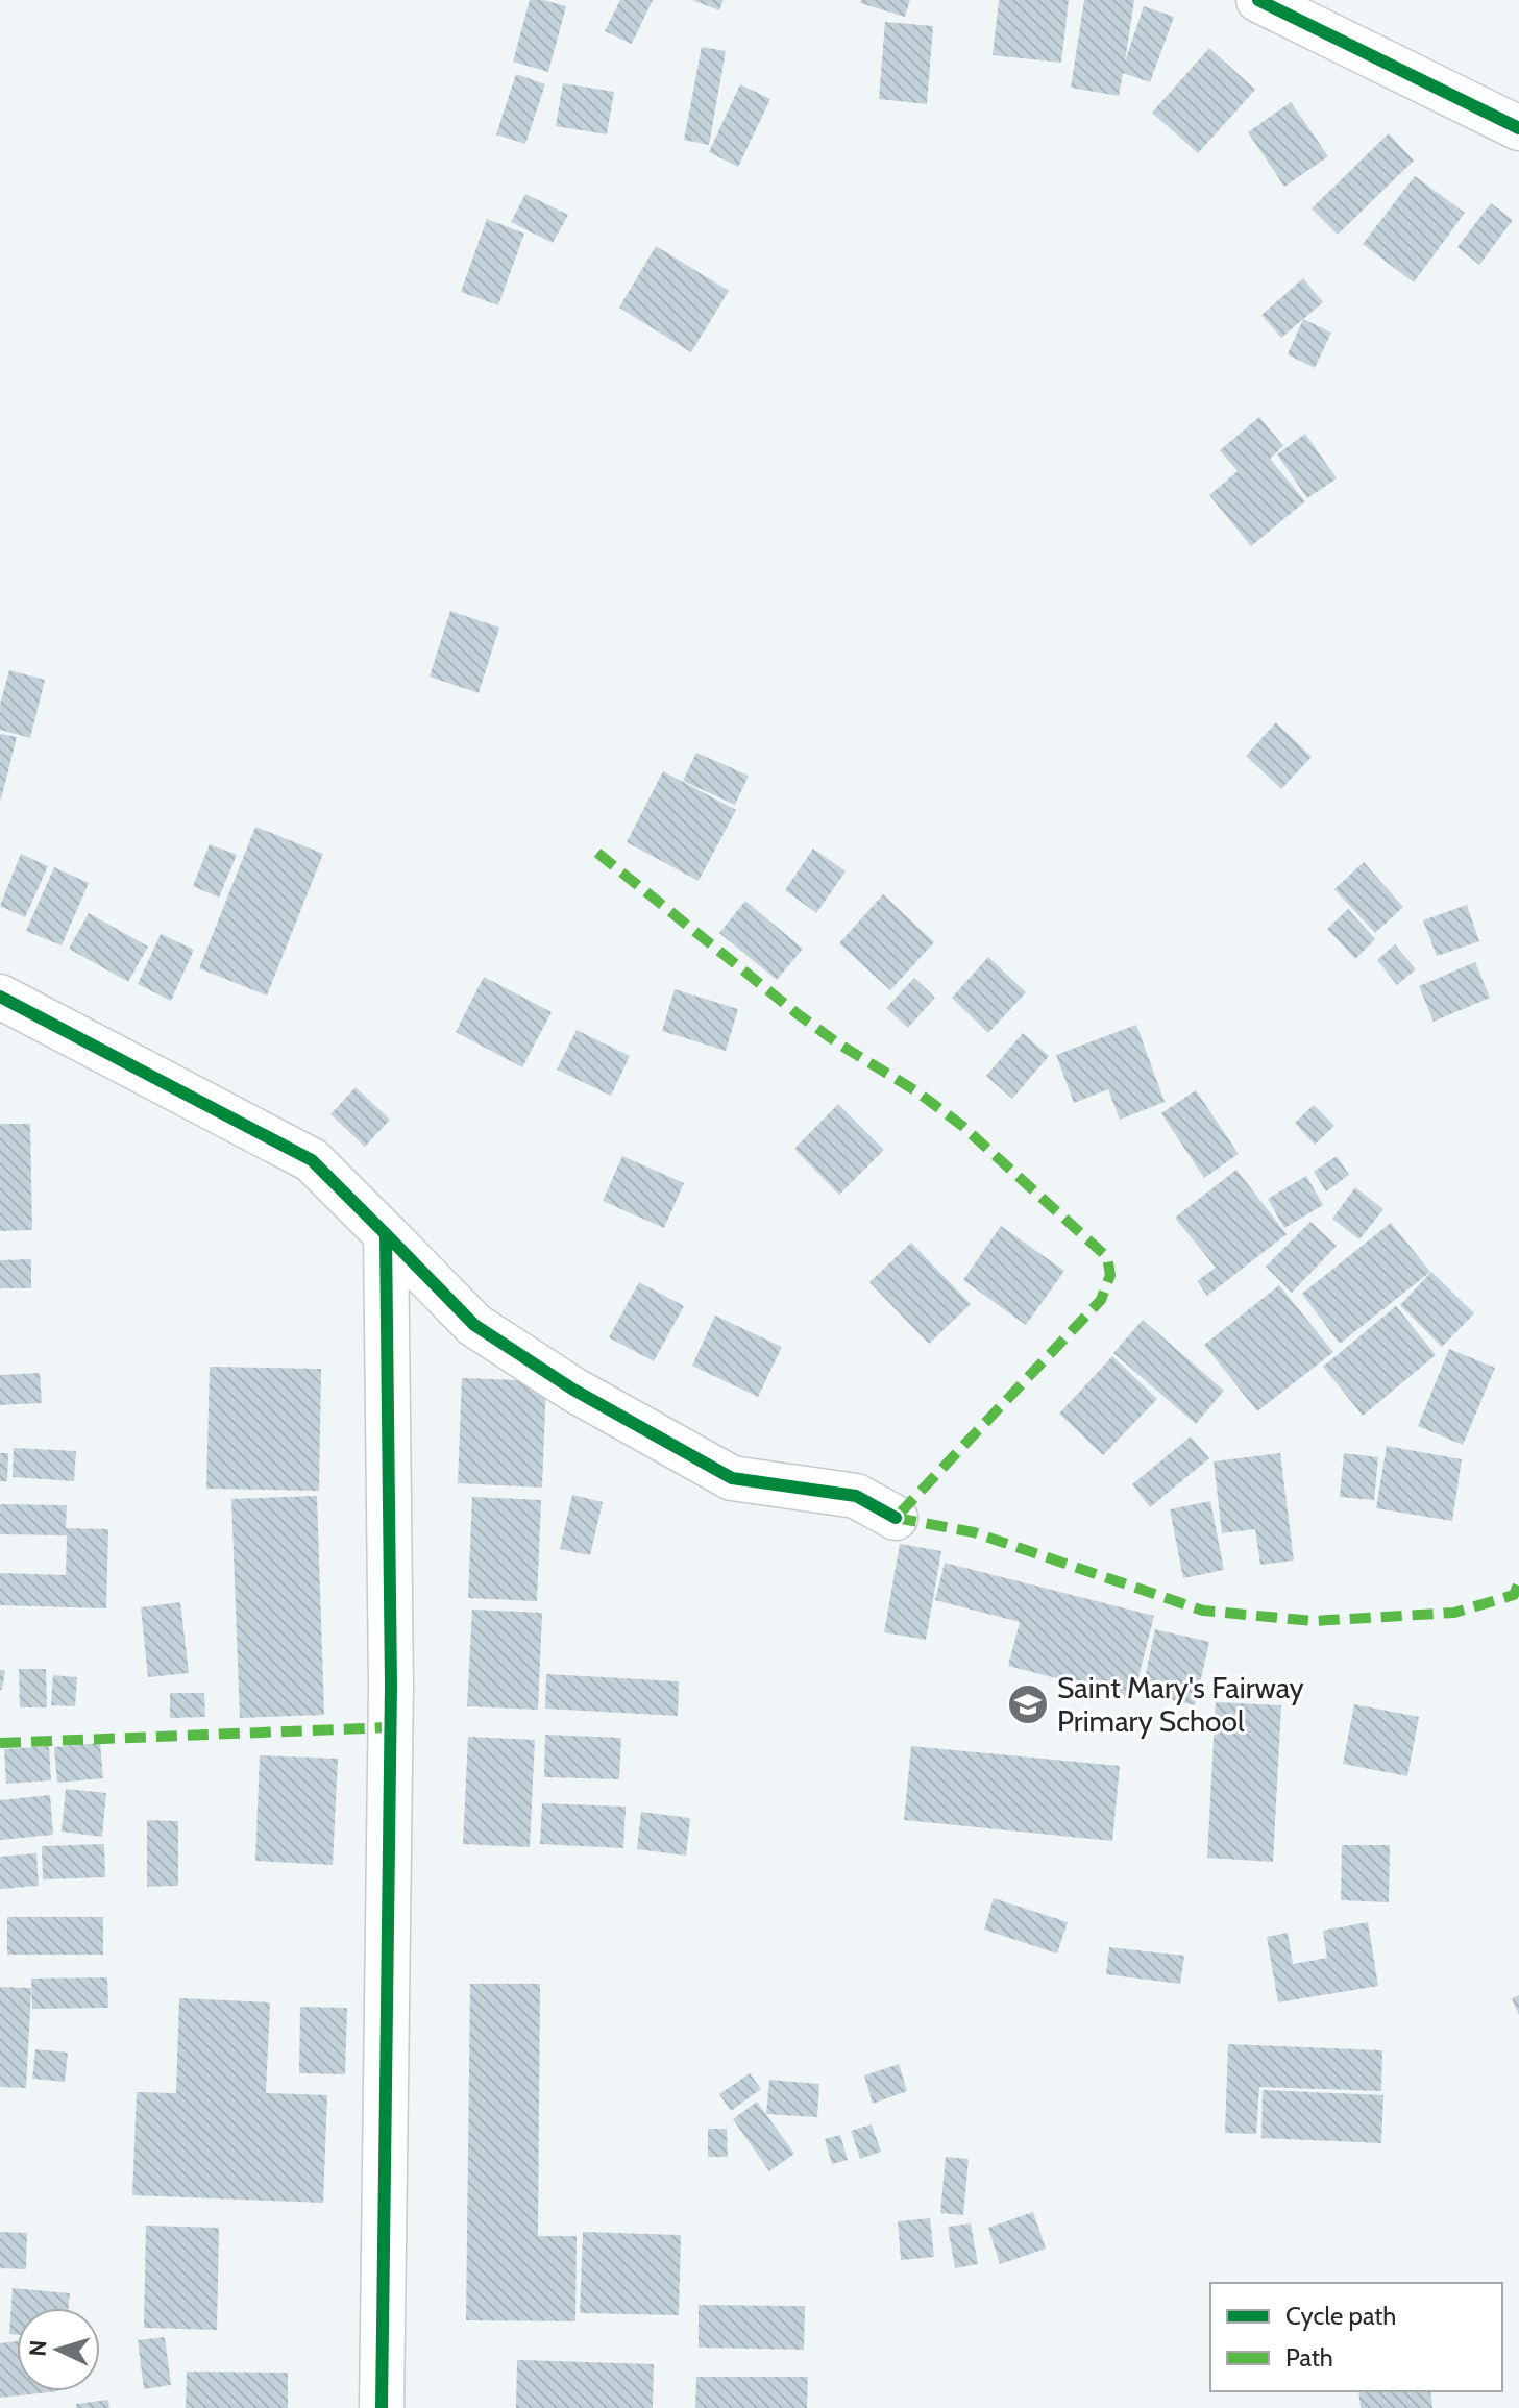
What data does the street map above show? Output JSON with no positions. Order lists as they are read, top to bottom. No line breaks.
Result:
{"places":{"school or university":["Saint Mary's Fairway Primary School"]},"legend":["Cycle path","Path"],"north":"left"}
